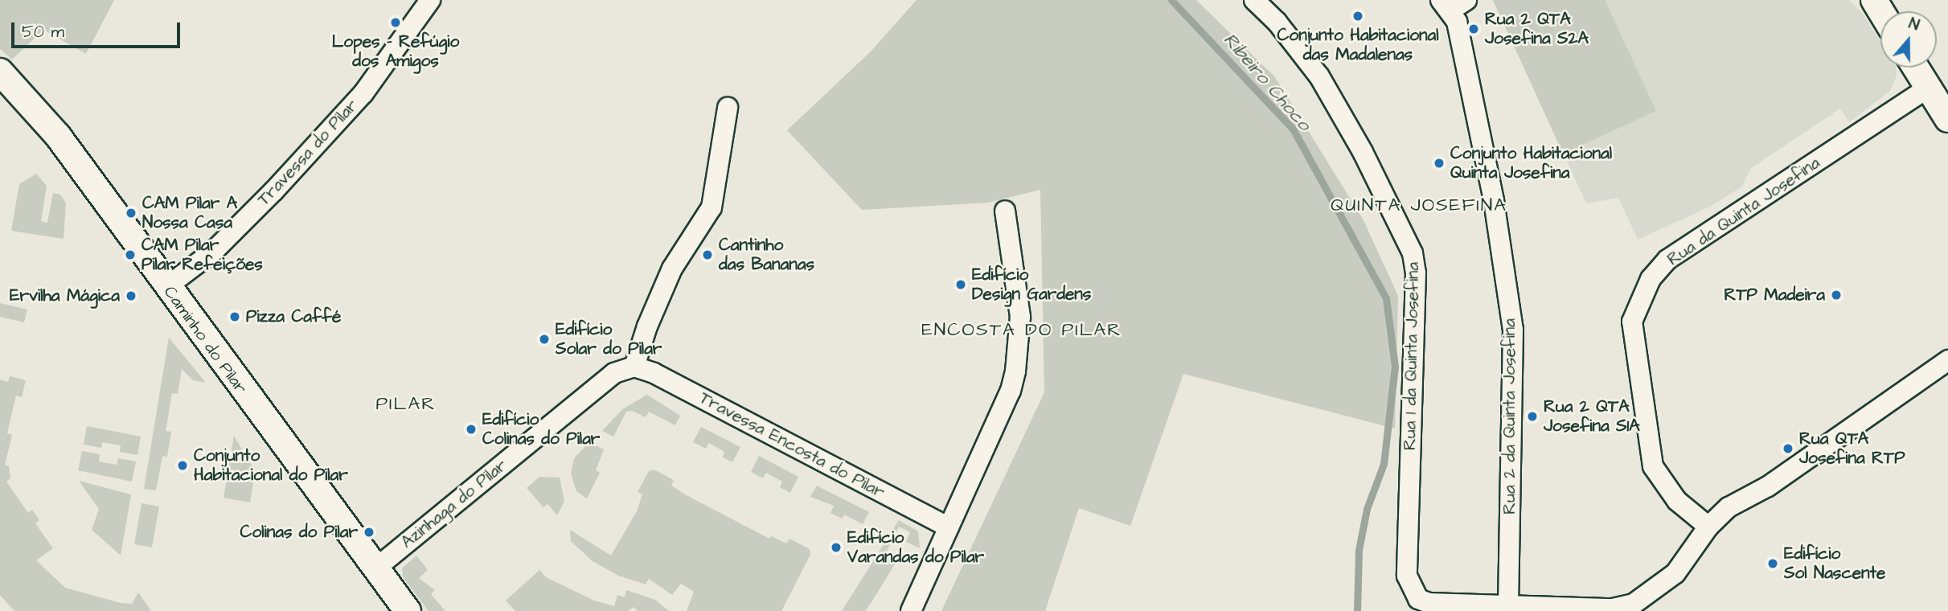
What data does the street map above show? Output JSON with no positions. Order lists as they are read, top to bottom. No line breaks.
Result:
{"streets":{"street":["Travessa do Pilar","Rua da Quinta Josefina","Caminho do Pilar","Rua 1 da Quinta Josefina","Rua 2 da Quinta Josefina","Travessa Encosta do Pilar","Azinhaga do Pilar"]},"crossings":[["Travessa do Pilar","Caminho do Pilar"],["Caminho do Pilar","Azinhaga do Pilar"],["Rua 1 da Quinta Josefina","Rua 2 da Quinta Josefina"],["Travessa Encosta do Pilar","Azinhaga do Pilar"]],"districts":["QUINTA JOSEFINA","ENCOSTA DO PILAR","PILAR"],"water":["Ribeiro Choco"],"places":["Conjunto Habitacional das Madalenas","Lopes - Refúgio dos Amigos","Rua 2 QTA Josefina S2A","Conjunto Habitacional Quinta Josefina","CAM Pilar A Nossa Casa","CAM Pilar Pilar Refeições","Cantinho das Bananas","Edifício Design Gardens","RTP Madeira","Ervilha Mágica","Pizza Caffé","Edifício Solar do Pilar","Rua 2 QTA Josefina S1A","Edifício Colinas do Pilar","Rua QTA Josefina RTP","Conjunto Habitacional do Pilar","Colinas do Pilar","Edifício Varandas do Pilar","Edifício Sol Nascente"],"scale_bar":"50 m","north":"top"}
